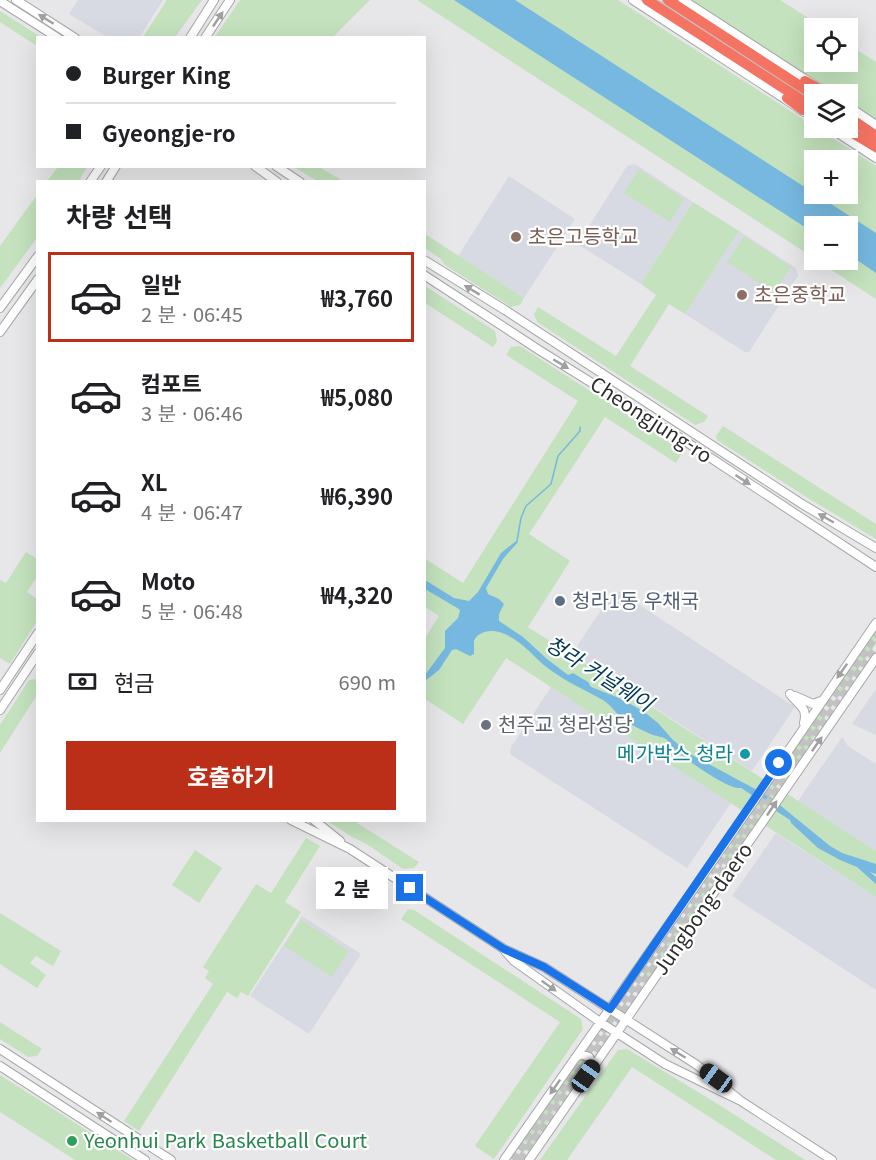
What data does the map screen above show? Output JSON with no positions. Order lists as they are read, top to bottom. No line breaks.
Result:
{"streets":{"main road":["Cheongjung-ro","Jungbong-daero"]},"water":["청라 커널웨이"],"places":["초은고등학교","초은중학교","청라1동 우채국","천주교 청라성당","메가박스 청라","Yeonhui Park Basketball Court"],"page":{"map_buttons":["+","−"],"banner":["Burger King","Gyeongje-ro"],"heading":"차량 선택","list":[{"name":"일반","note":"2 분 · 06:45","value":"₩3,760"},{"name":"컴포트","note":"3 분 · 06:46","value":"₩5,080"},{"name":"XL","note":"4 분 · 06:47","value":"₩6,390"},{"name":"Moto","note":"5 분 · 06:48","value":"₩4,320"}],"pay":["현금","690 m"],"buttons":"호출하기","bubble":"2 분"}}
